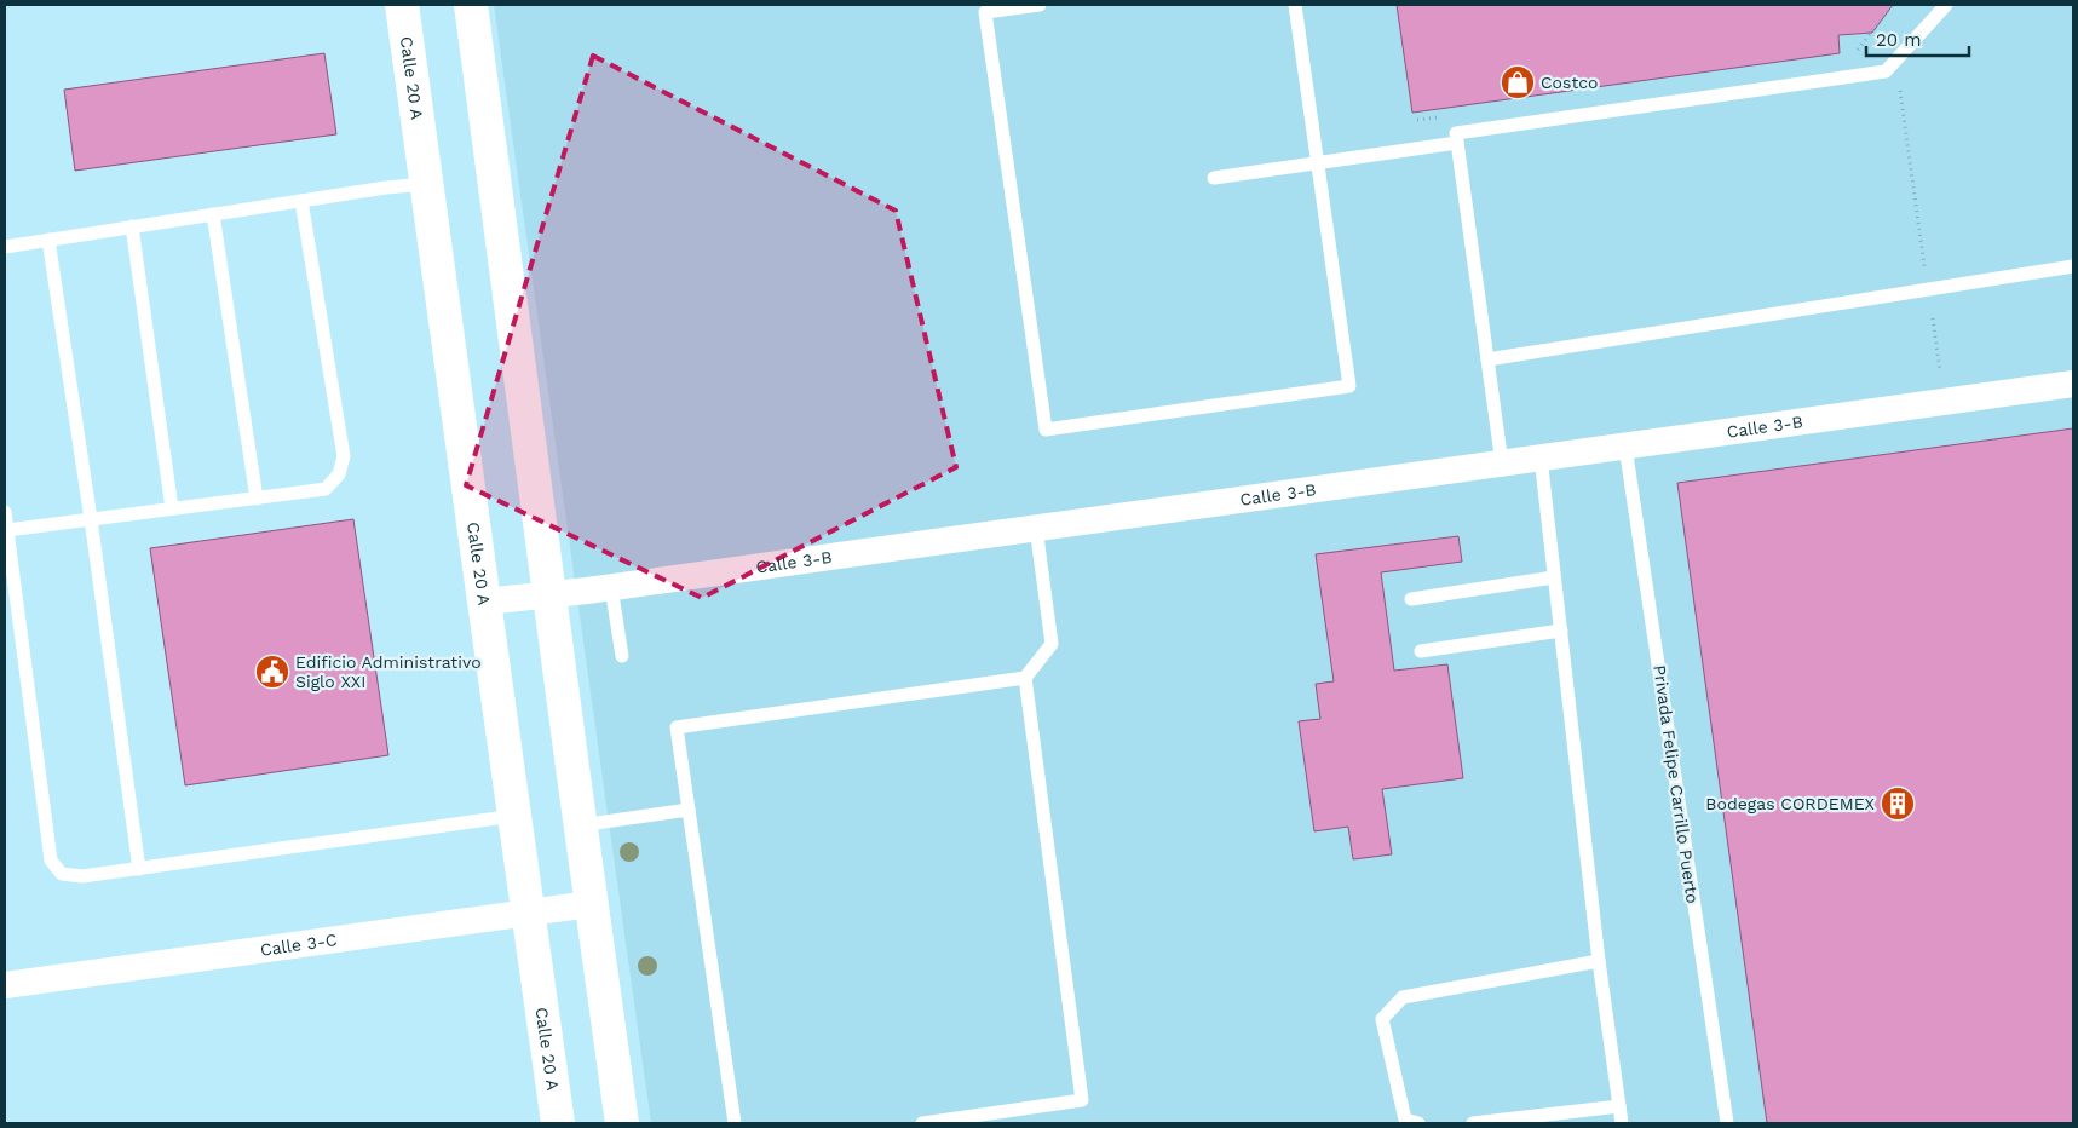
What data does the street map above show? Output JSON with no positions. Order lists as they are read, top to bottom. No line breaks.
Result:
{"streets":{"street":["Calle 20 A","Calle 3-B","Calle 3-C"],"lane":["Privada Felipe Carrillo Puerto"]},"crossings":[["Calle 20 A","Calle 3-B"],["Calle 20 A","Calle 3-C"],["Calle 3-B","Privada Felipe Carrillo Puerto"]],"places":{"shop":["Costco"],"public building":["Edificio Administrativo Siglo XXI"],"building":["Bodegas CORDEMEX"]},"scale_bar":"20 m"}
